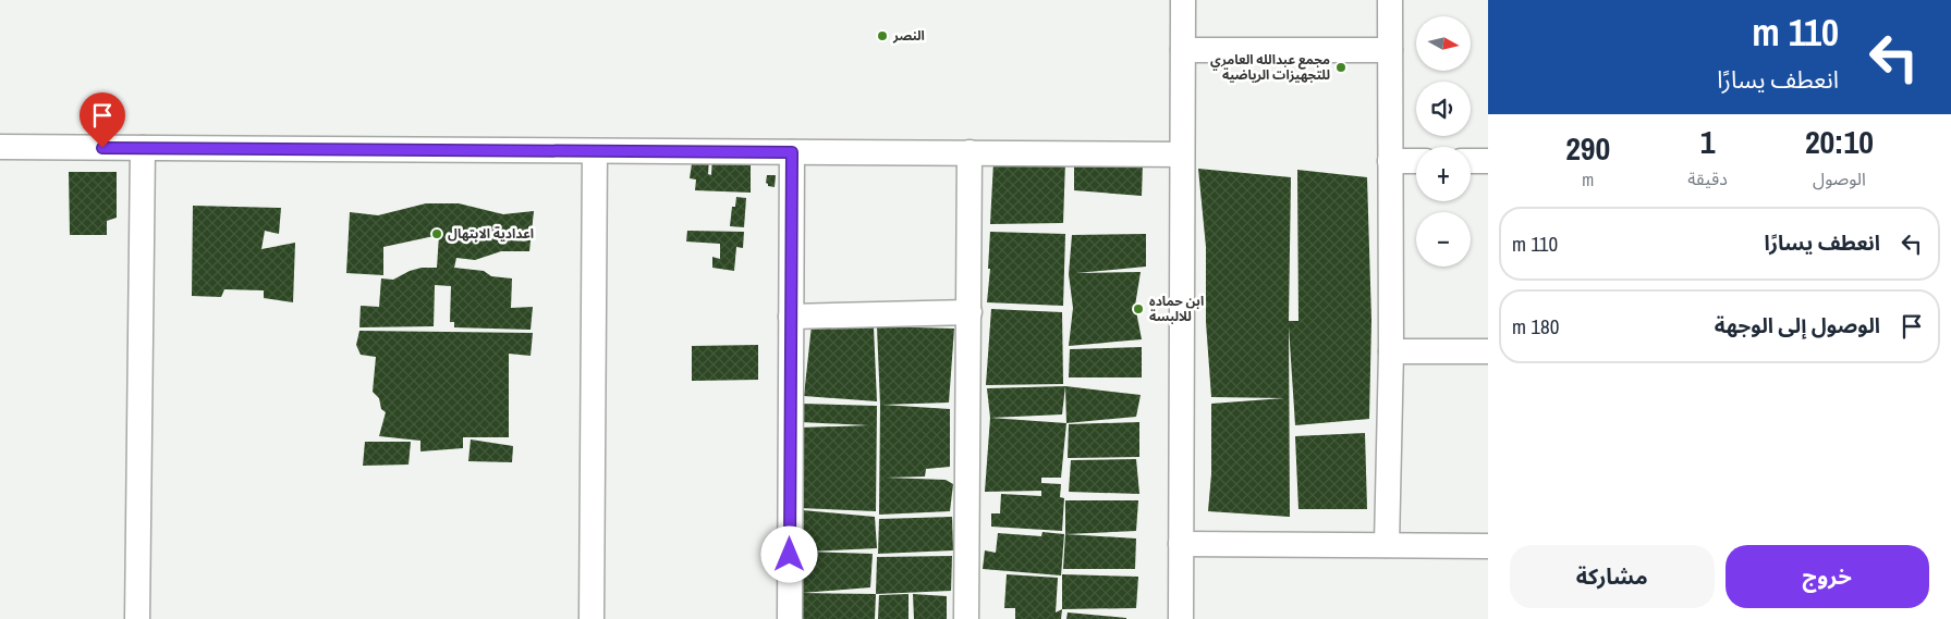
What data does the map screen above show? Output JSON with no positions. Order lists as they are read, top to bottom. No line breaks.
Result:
{"places":["النصر","مجمع عبدالله العامري للتجهيزات الرياضية","اعدادية الابتهال","ابن حماده للالبسة"],"north":"right","page":{"turn":["110 m","انعطف يسارًا"],"map_buttons":["+","−"],"eta":["20:10","الوصول","1","دقيقة","290","m"],"list":[{"name":"انعطف يسارًا","value":"110 m"},{"name":"الوصول إلى الوجهة","value":"180 m"}],"buttons":["خروج","مشاركة"]}}
